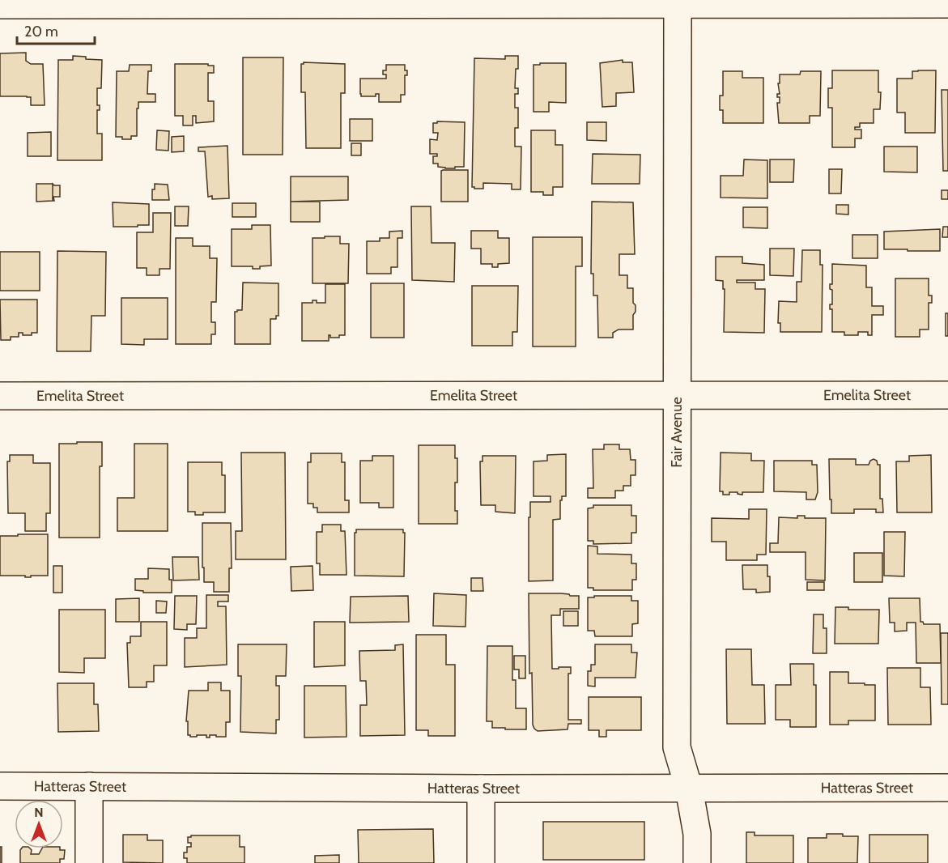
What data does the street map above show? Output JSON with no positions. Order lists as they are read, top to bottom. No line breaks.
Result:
{"streets":{"street":["Emelita Street","Fair Avenue","Hatteras Street"]},"crossings":[["Emelita Street","Fair Avenue"],["Fair Avenue","Hatteras Street"]],"scale_bar":"20 m","north":"top"}
